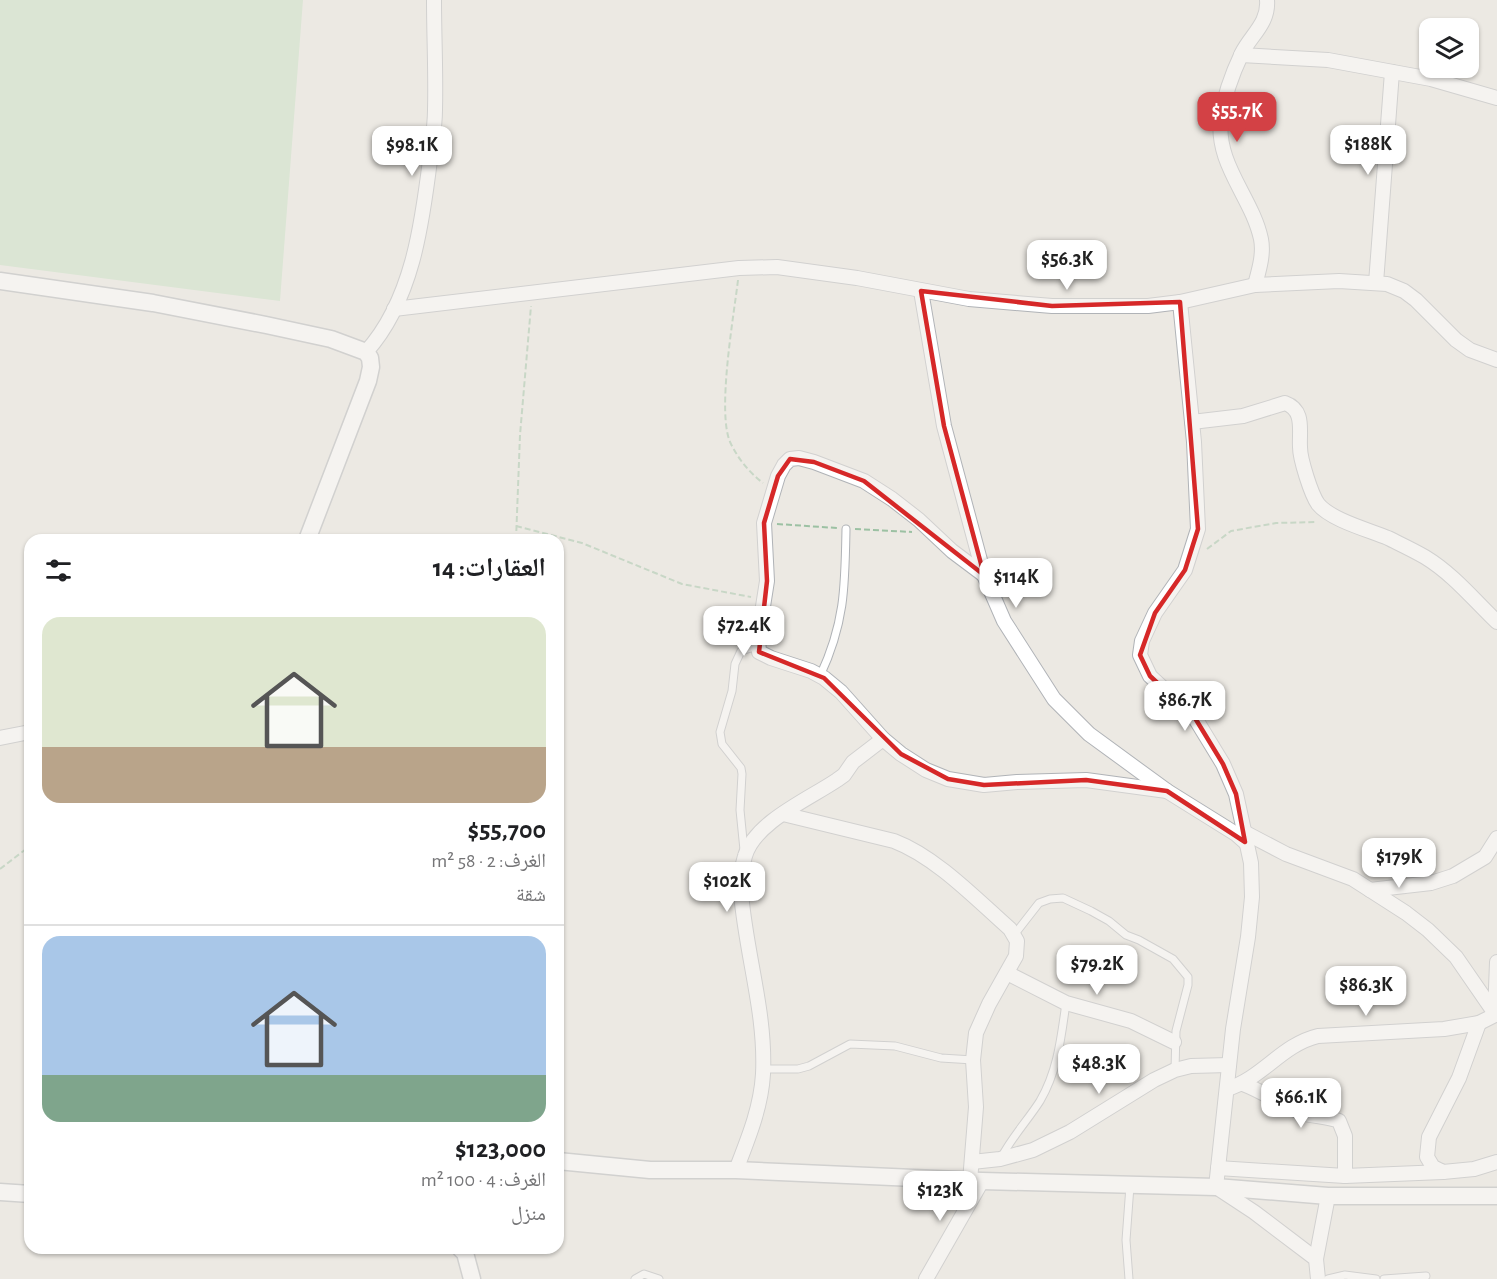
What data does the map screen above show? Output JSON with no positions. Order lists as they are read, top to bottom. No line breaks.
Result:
{"page":{"price":["$55.7K","$188K","$98.1K","$56.3K","$114K","$72.4K","$86.7K","$179K","$102K","$79.2K","$86.3K","$48.3K","$66.1K","$123K"],"heading":"العقارات: 14","list":[{"name":"$55,700","note":"الغرف: 2 · 58 m² · شقة"},{"name":"$123,000","note":"الغرف: 4 · 100 m² · منزل"}]}}
